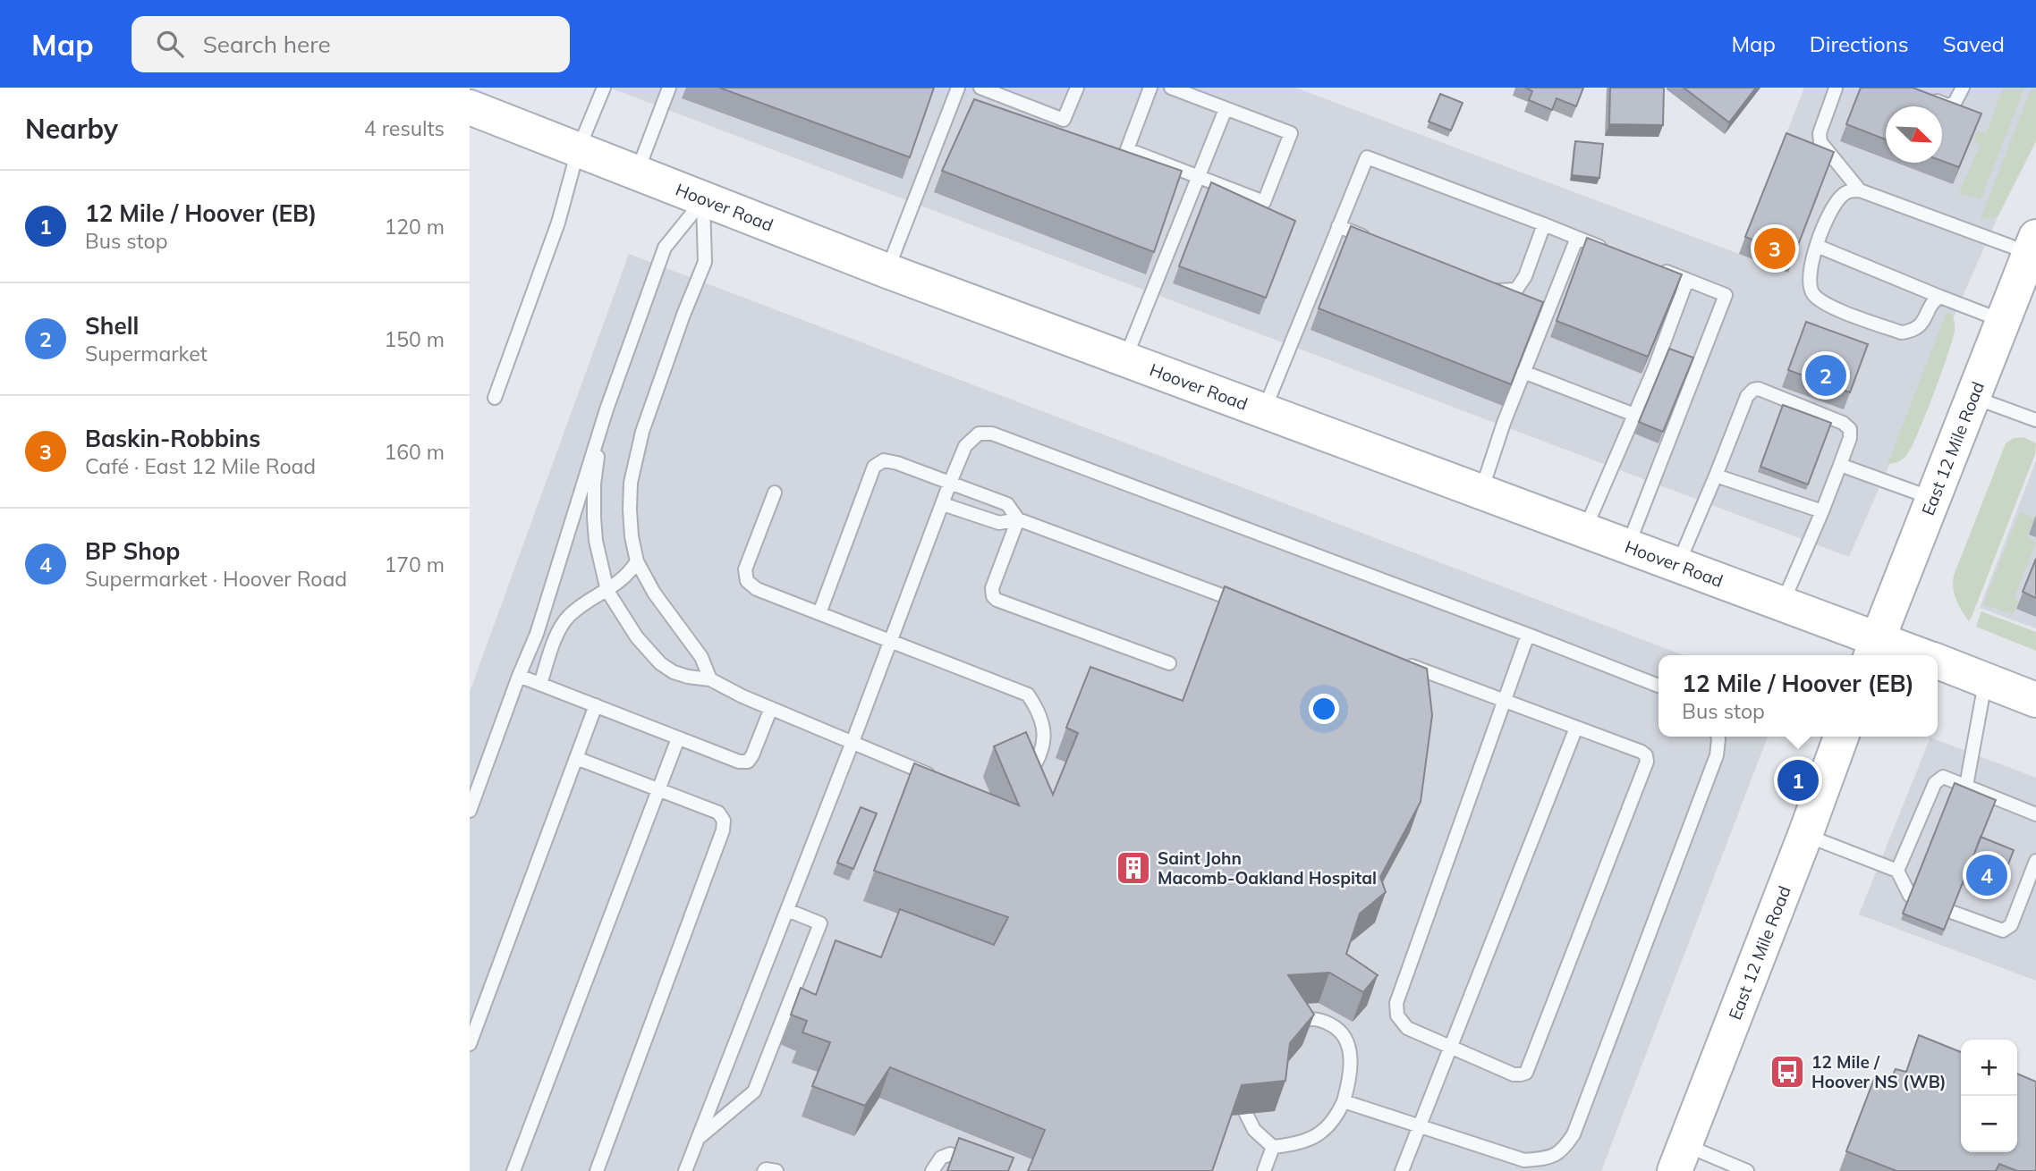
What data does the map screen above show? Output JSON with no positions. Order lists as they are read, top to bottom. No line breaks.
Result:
{"streets":{"main road":["Hoover Road","East 12 Mile Road"]},"crossings":[["Hoover Road","East 12 Mile Road"]],"places":{"building":["Saint John Macomb-Oakland Hospital"],"bus stop":["12 Mile / Hoover NS (WB)"]},"north":"bottom right","page":{"header":"Map","search":"Search here","nav":["Map","Directions","Saved"],"heading":["Nearby","4 results"],"list":[{"mark":"1","name":"12 Mile / Hoover (EB)","note":"Bus stop","value":"120 m"},{"mark":"2","name":"Shell","note":"Supermarket","value":"150 m"},{"mark":"3","name":"Baskin-Robbins","note":"Café · East 12 Mile Road","value":"160 m"},{"mark":"4","name":"BP Shop","note":"Supermarket · Hoover Road","value":"170 m"}],"pins":["3","2","1","4"],"popup":["12 Mile / Hoover (EB)","Bus stop"],"map_buttons":["+","−"]}}
